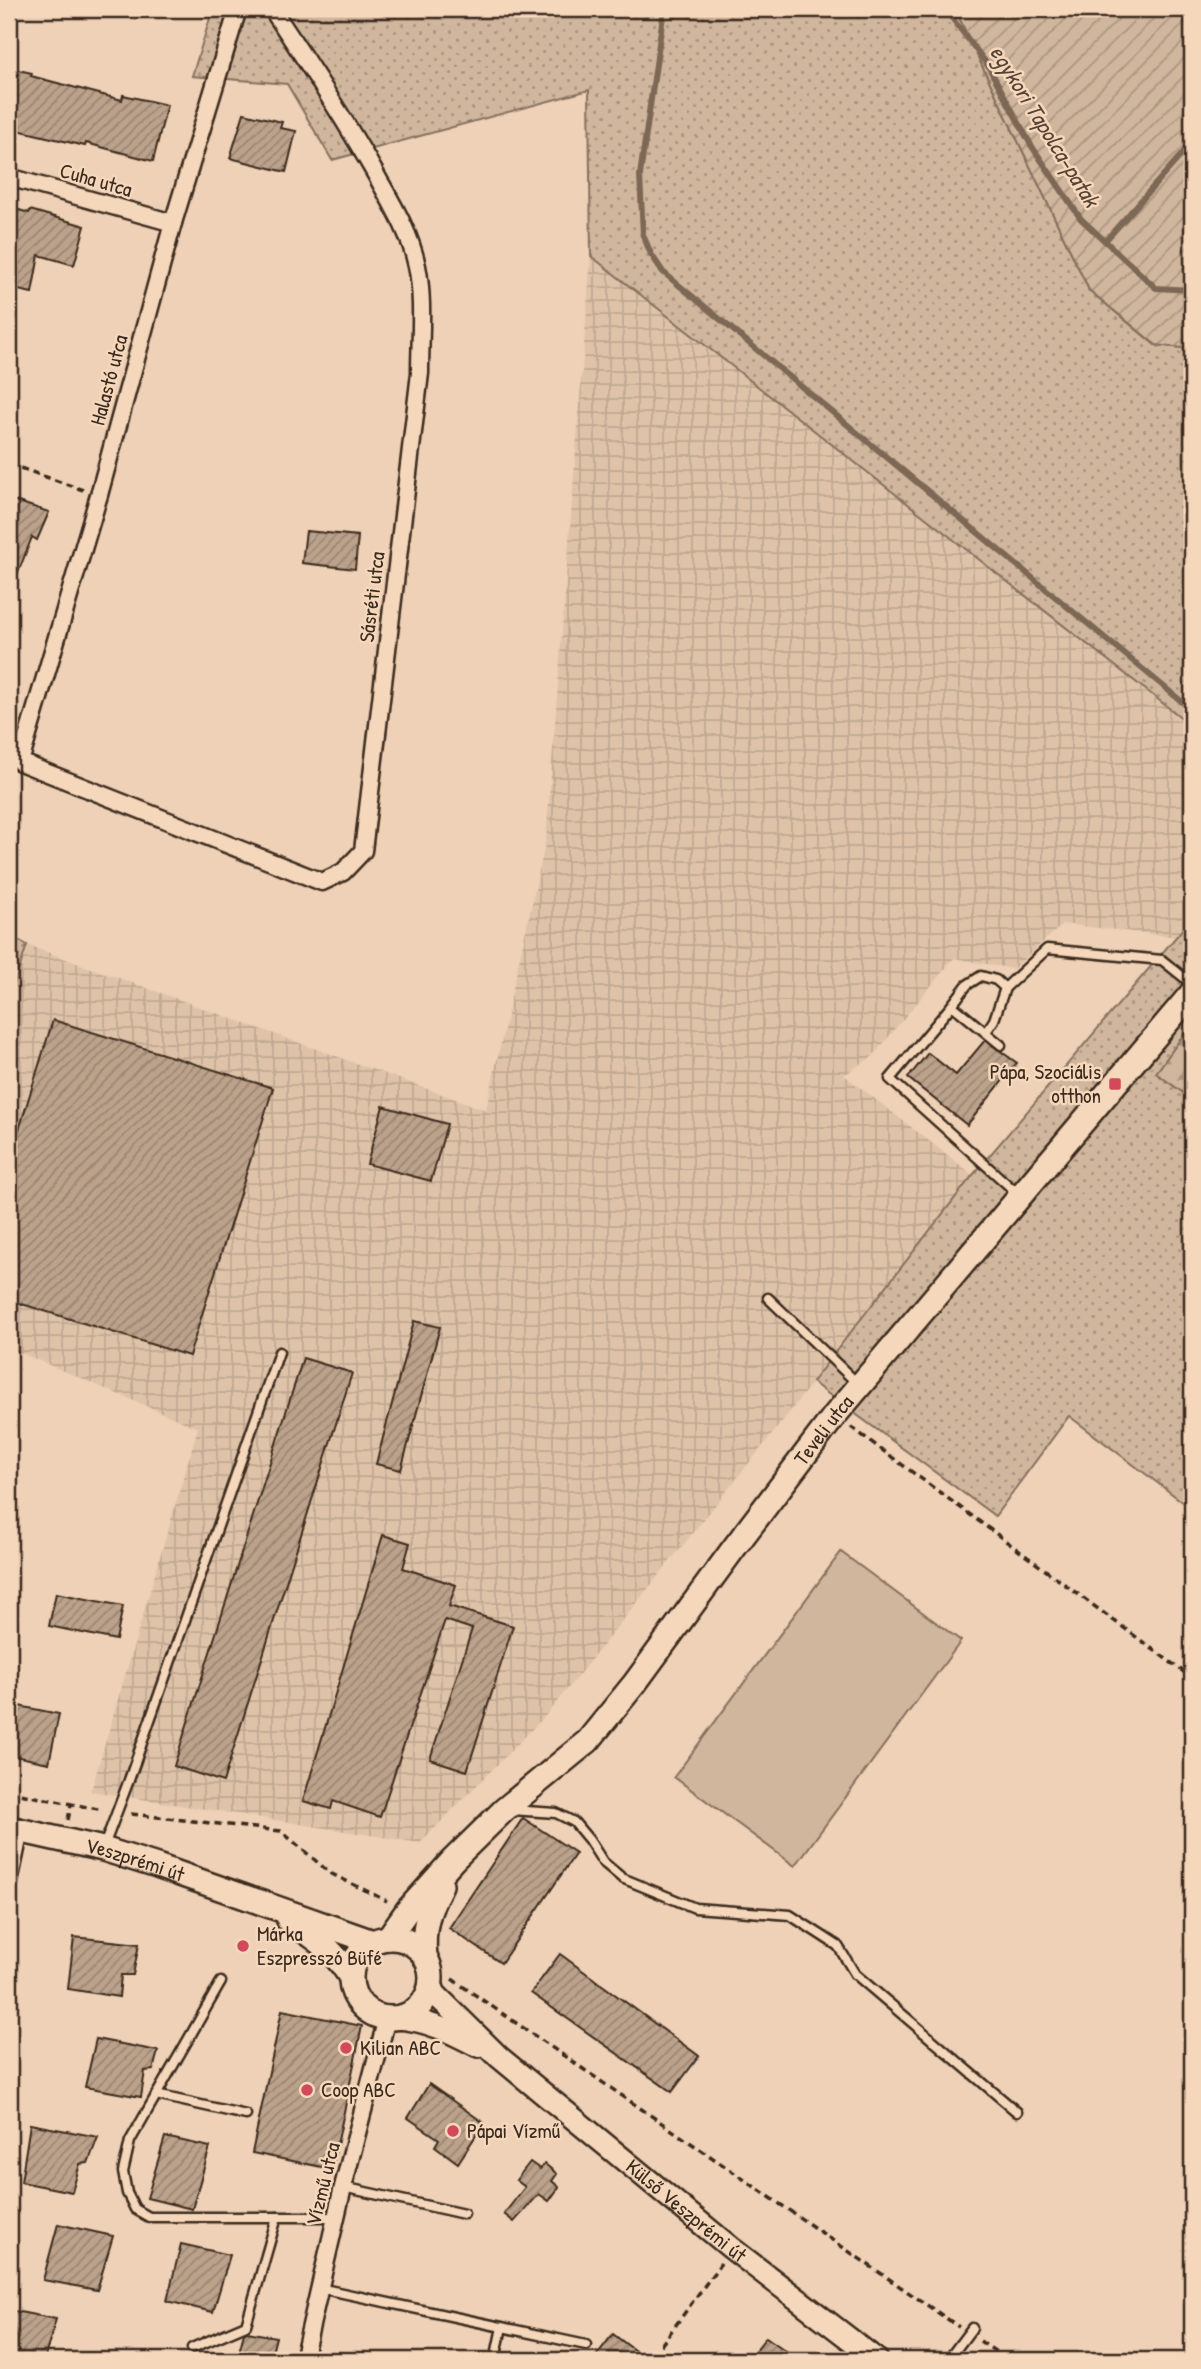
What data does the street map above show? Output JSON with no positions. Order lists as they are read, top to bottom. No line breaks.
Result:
{"streets":{"main road":["Teveli utca","Veszprémi út"],"street":["Cuha utca","Halastó utca","Sásréti utca","Vízmű utca","Külső Veszprémi út"]},"crossings":[["Cuha utca","Halastó utca"],["Halastó utca","Sásréti utca"],["Teveli utca","Veszprémi út"],["Teveli utca","Vízmű utca"],["Teveli utca","Külső Veszprémi út"],["Veszprémi út","Vízmű utca"],["Veszprémi út","Külső Veszprémi út"],["Vízmű utca","Külső Veszprémi út"]],"water":["egykori Tapolca-patak"],"places":{"transit":["Pápa, Szociális otthon"],"other":["Márka Eszpresszó Büfé","Kilian ABC","Coop ABC","Pápai Vízmű"]}}
